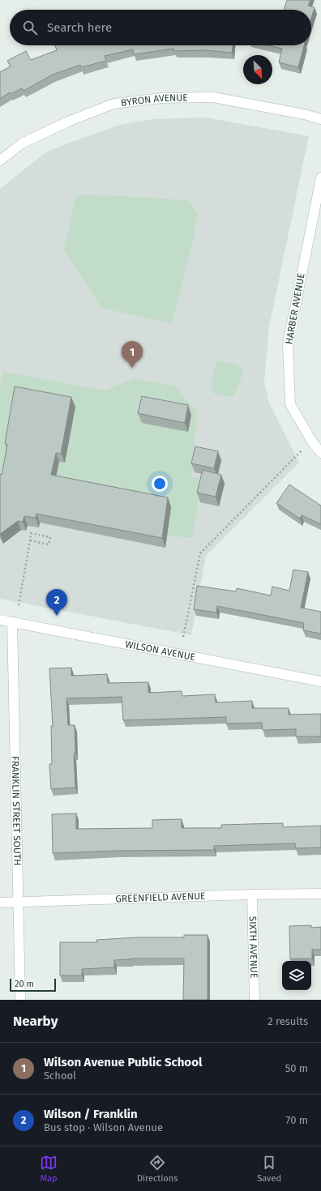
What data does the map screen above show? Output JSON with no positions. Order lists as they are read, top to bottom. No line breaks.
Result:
{"streets":{"street":["BYRON AVENUE","HARBER AVENUE","WILSON AVENUE","FRANKLIN STREET SOUTH","GREENFIELD AVENUE","SIXTH AVENUE"]},"crossings":[["WILSON AVENUE","FRANKLIN STREET SOUTH"],["FRANKLIN STREET SOUTH","GREENFIELD AVENUE"],["GREENFIELD AVENUE","SIXTH AVENUE"]],"scale_bar":"20 m","north":"bottom right","page":{"search":"Search here","pins":["1","2"],"scale":"20 m","heading":["Nearby","2 results"],"list":[{"mark":"1","name":"Wilson Avenue Public School","note":"School","value":"50 m"},{"mark":"2","name":"Wilson / Franklin","note":"Bus stop · Wilson Avenue","value":"70 m"}],"nav":["Map","Directions","Saved"]}}
